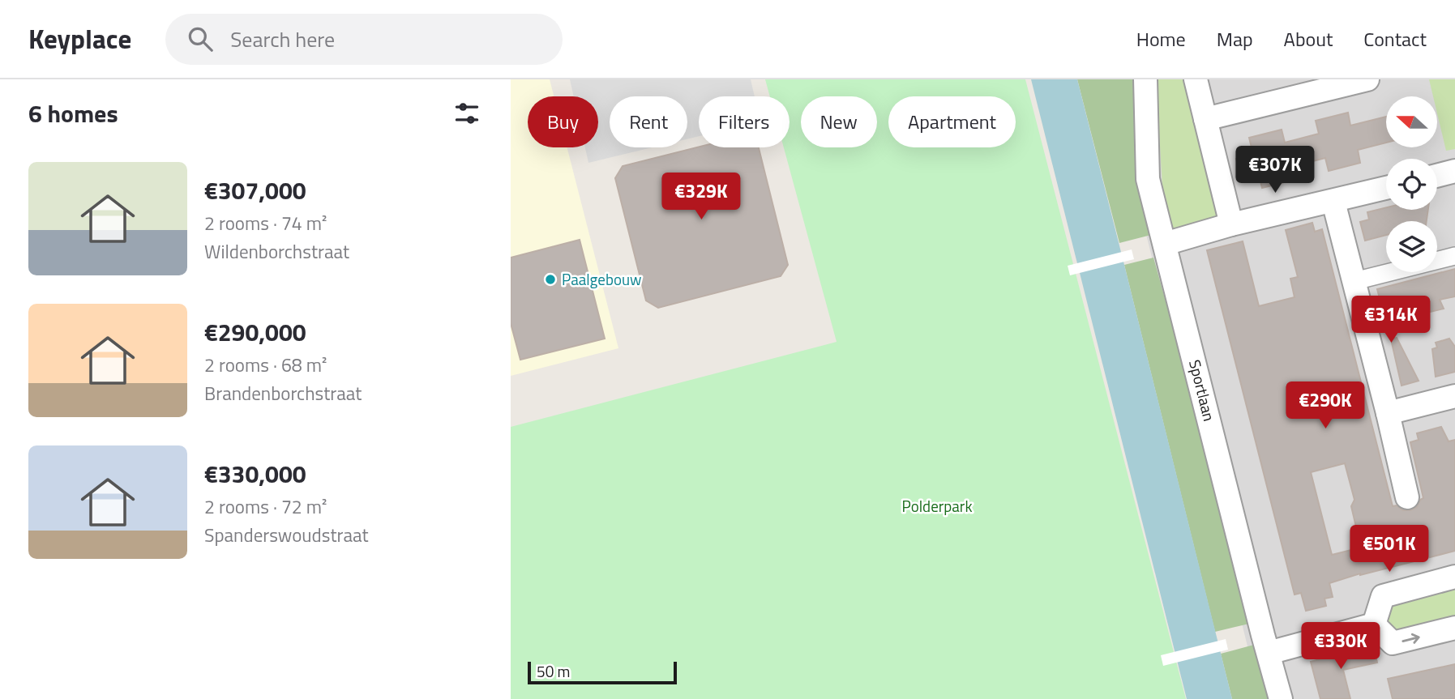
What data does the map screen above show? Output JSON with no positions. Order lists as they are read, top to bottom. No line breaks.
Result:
{"streets":{"street":["Sportlaan"]},"parks":["Polderpark"],"places":["Paalgebouw"],"scale_bar":"50 m","north":"left","page":{"header":"Keyplace","search":"Search here","nav":["Home","Map","About","Contact"],"heading":"6 homes","chip":["Buy","Rent","Filters","New","Apartment"],"price":["€307K","€329K","€314K","€290K","€501K","€330K"],"list":[{"name":"€307,000","note":"2 rooms · 74 m² · Wildenborchstraat"},{"name":"€290,000","note":"2 rooms · 68 m² · Brandenborchstraat"},{"name":"€330,000","note":"2 rooms · 72 m² · Spanderswoudstraat"}],"scale":"50 m"}}
